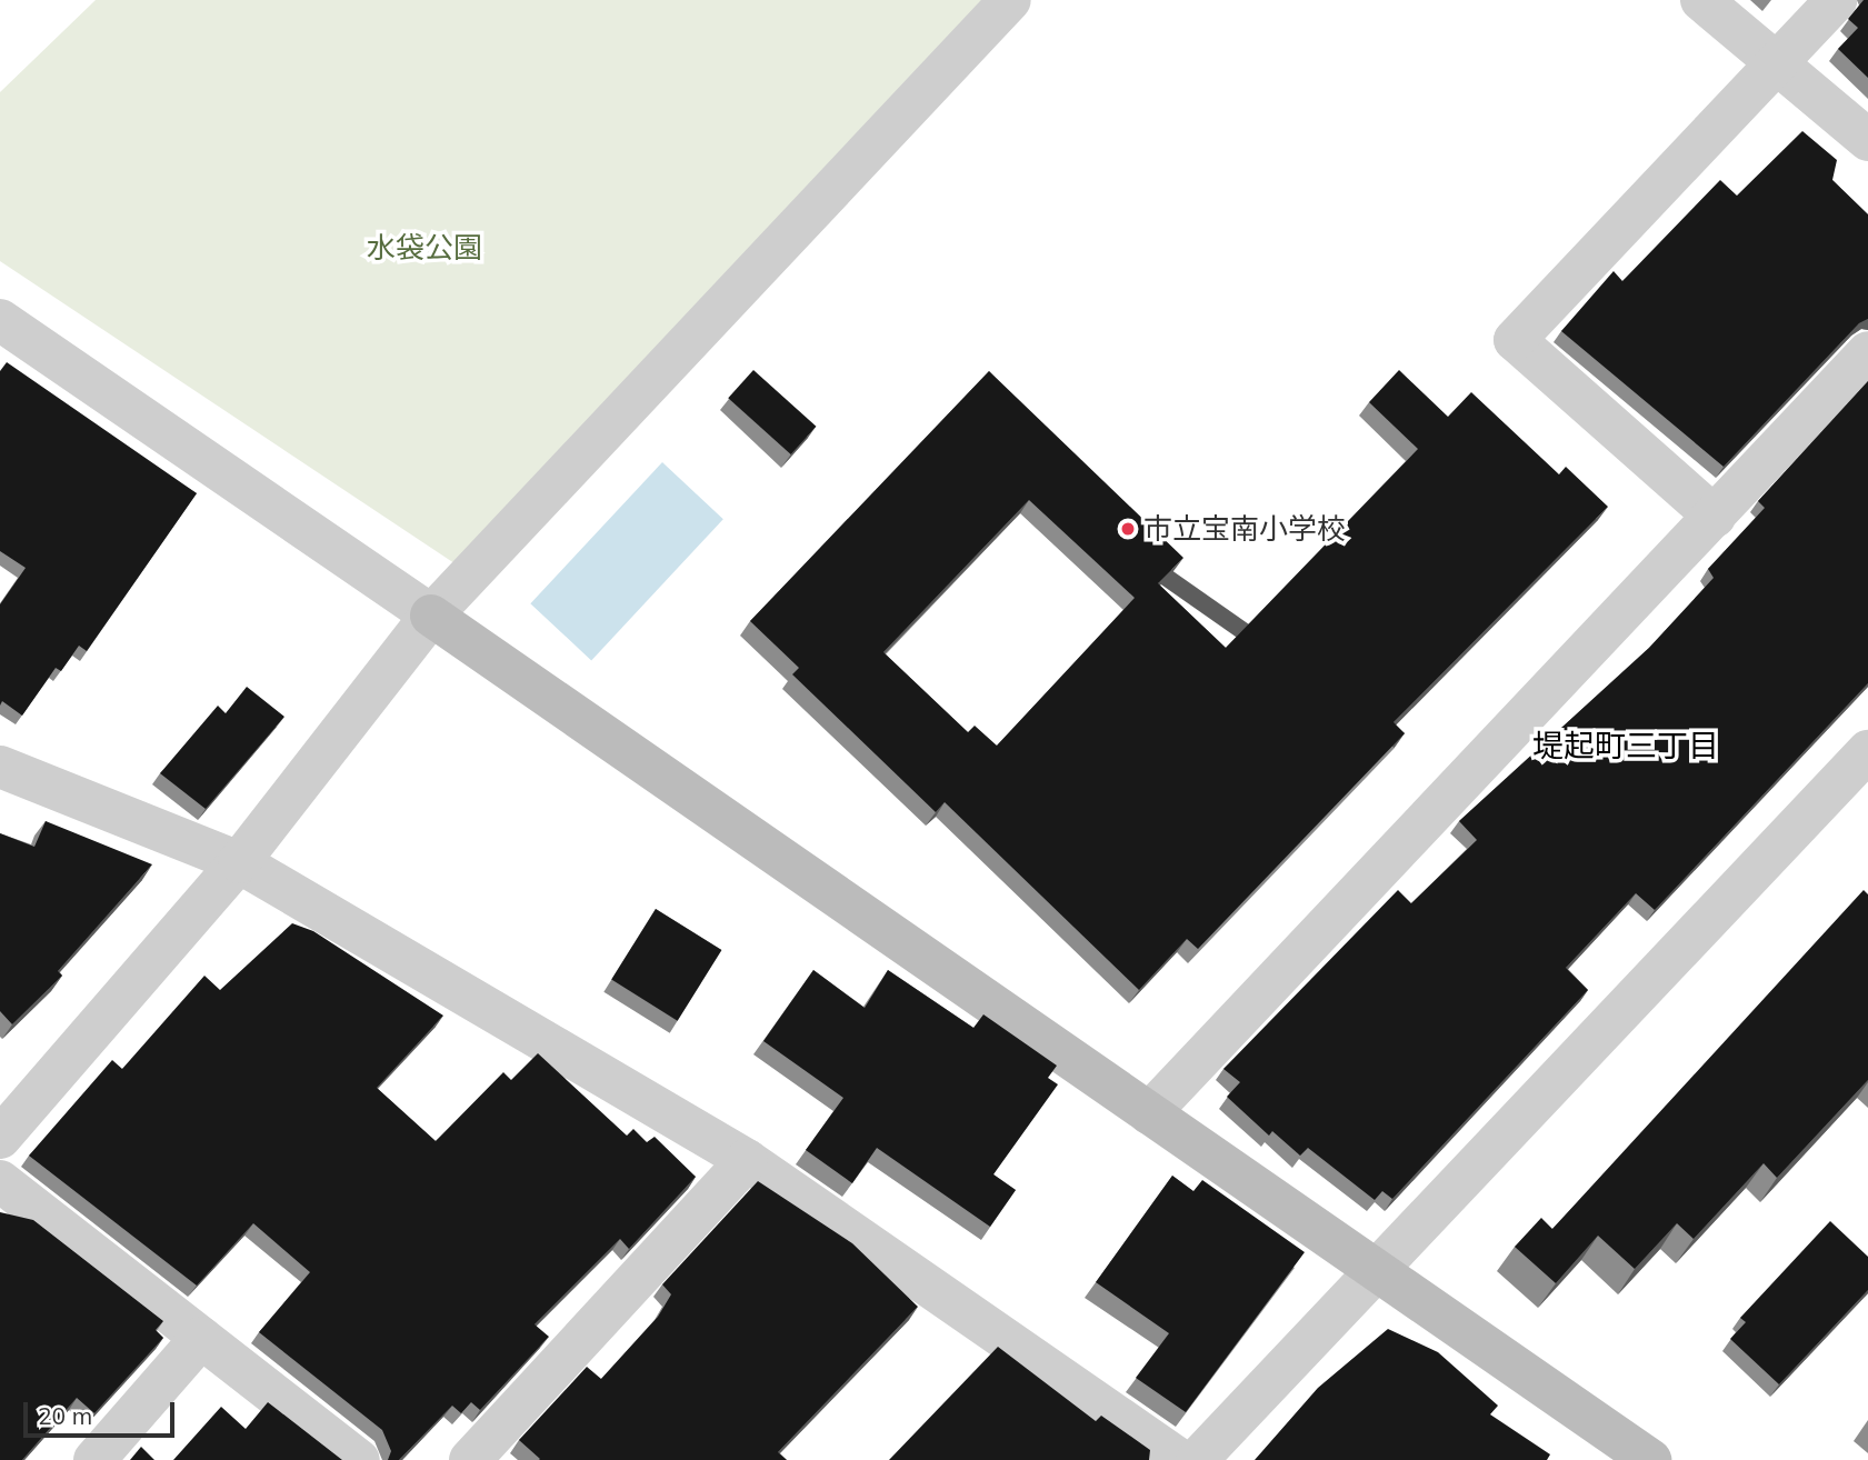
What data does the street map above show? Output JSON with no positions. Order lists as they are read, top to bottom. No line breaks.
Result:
{"districts":["堤起町三丁目"],"parks":["水袋公園"],"places":["市立宝南小学校"],"scale_bar":"20 m"}
